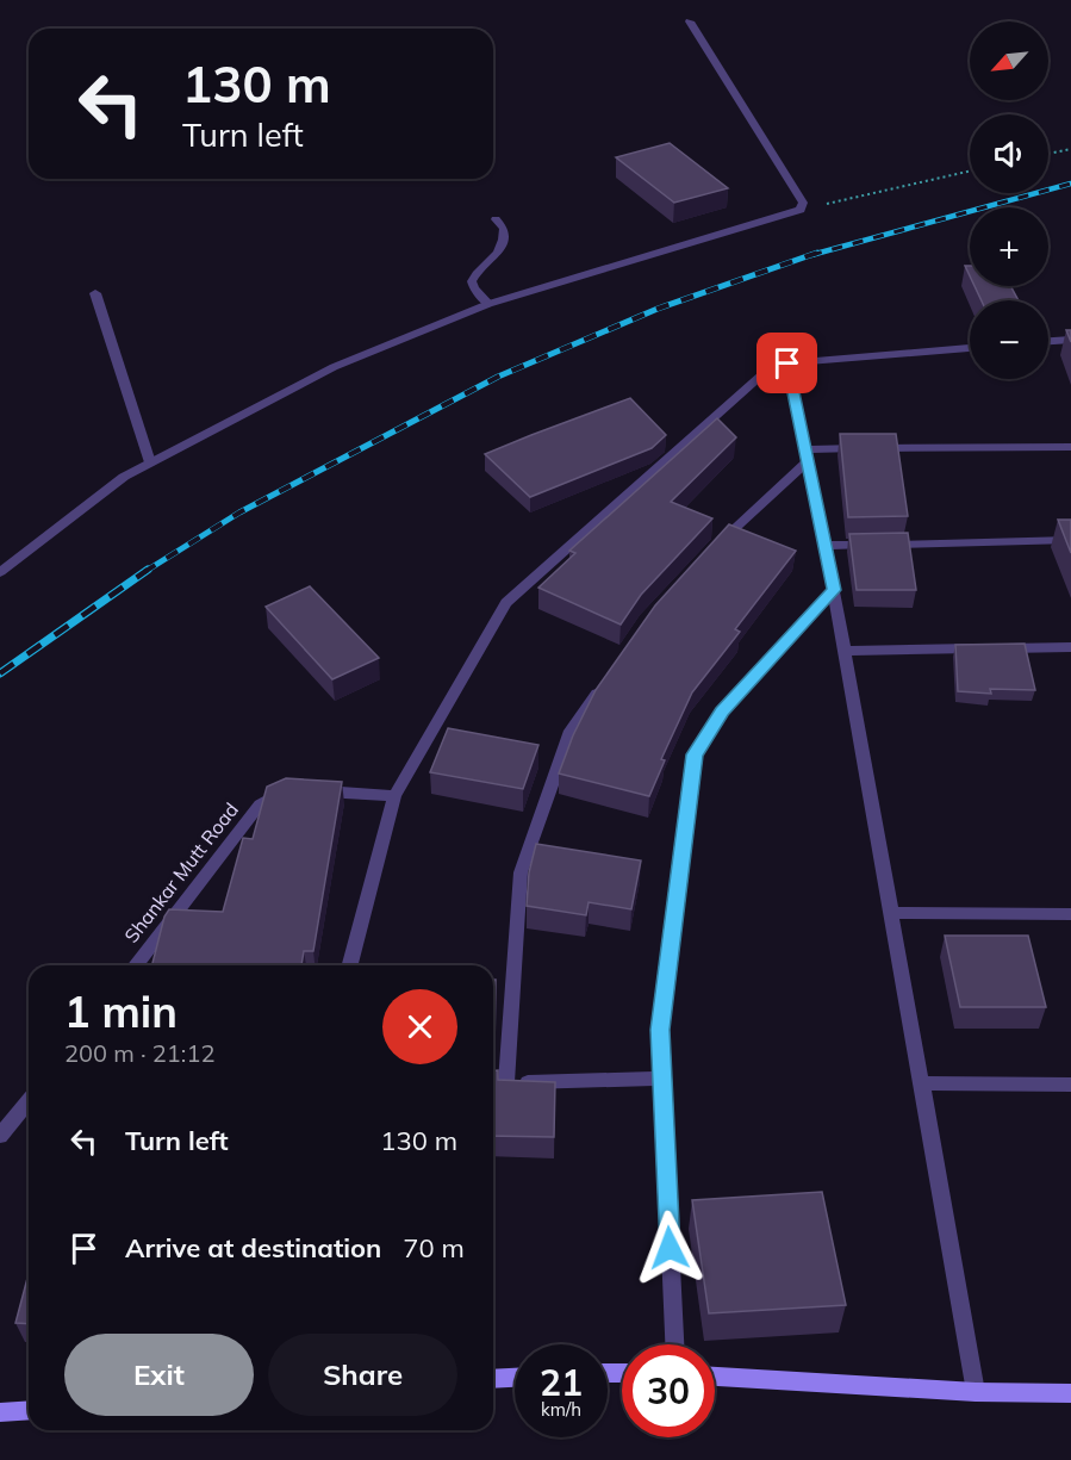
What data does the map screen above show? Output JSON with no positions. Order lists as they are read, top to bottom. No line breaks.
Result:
{"streets":{"street":["Shankar Mutt Road"]},"north":"bottom left","page":{"map_buttons":["+","−"],"turn":["130 m","Turn left"],"heading":["1 min","200 m · 21:12"],"list":[{"name":"Turn left","value":"130 m"},{"name":"Arrive at destination","value":"70 m"}],"buttons":["Exit","Share"],"speed":"21 km/h","limit":"30"}}
